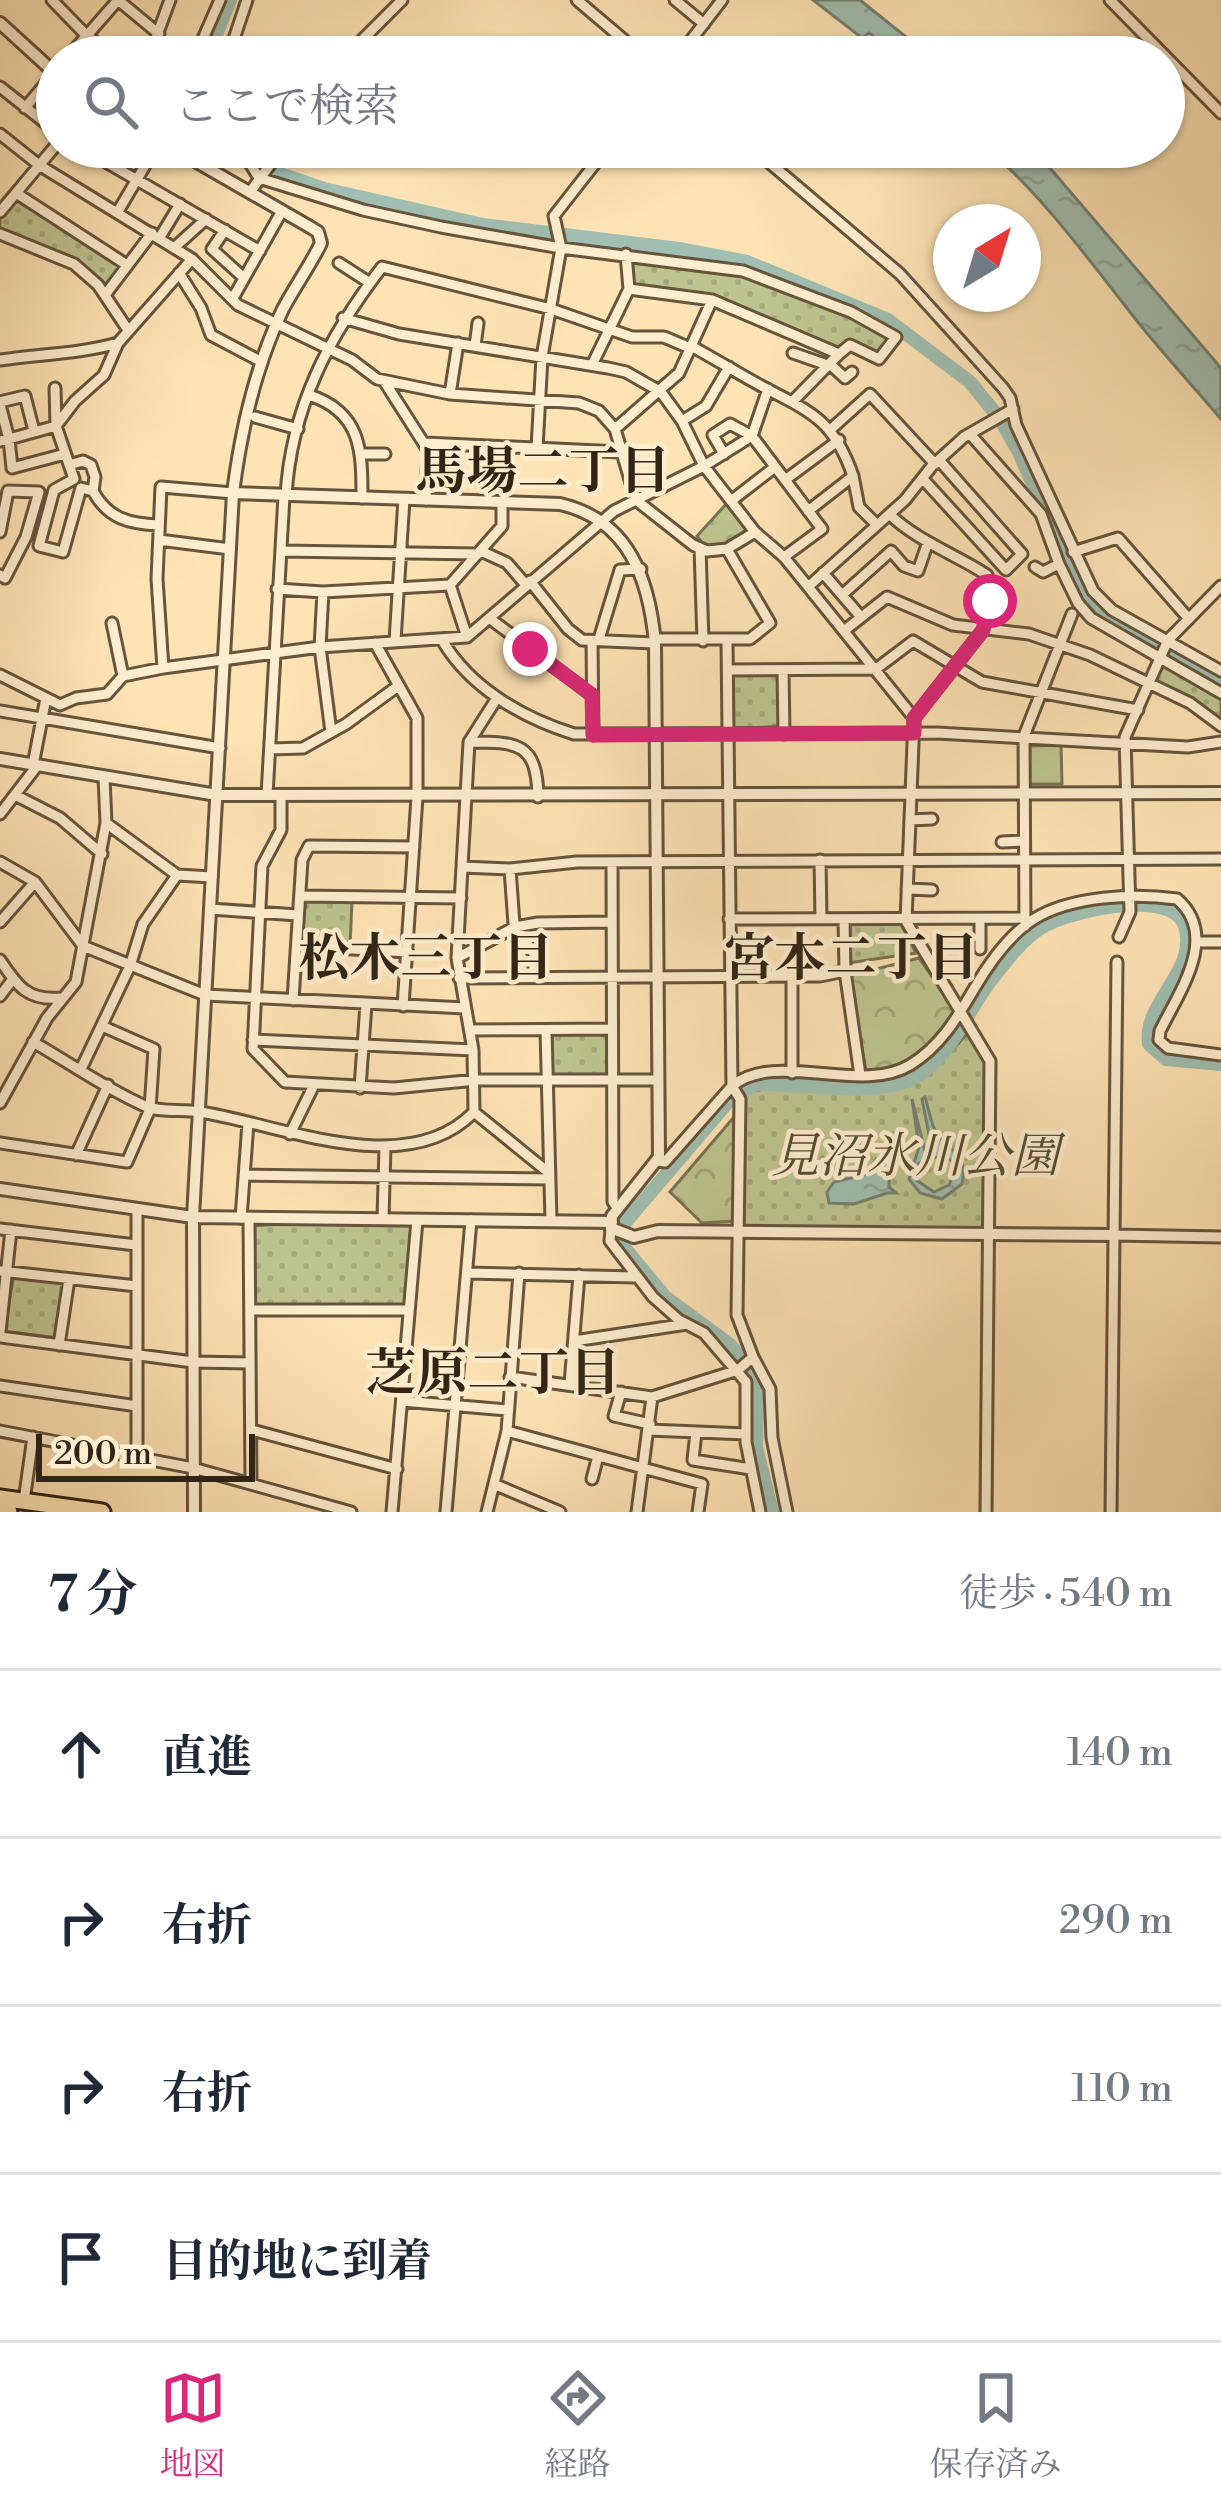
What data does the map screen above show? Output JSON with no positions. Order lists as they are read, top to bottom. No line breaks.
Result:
{"districts":["馬場二丁目","松木三丁目","宮本二丁目","芝原二丁目"],"parks":["見沼氷川公園"],"scale_bar":"200 m","north":"top right","page":{"search":"ここで検索","scale":"200 m","heading":["7 分","徒歩 · 540 m"],"list":[["直進","140 m"],["右折","290 m"],["右折","110 m"],"目的地に到着"],"nav":["地図","経路","保存済み"]}}
